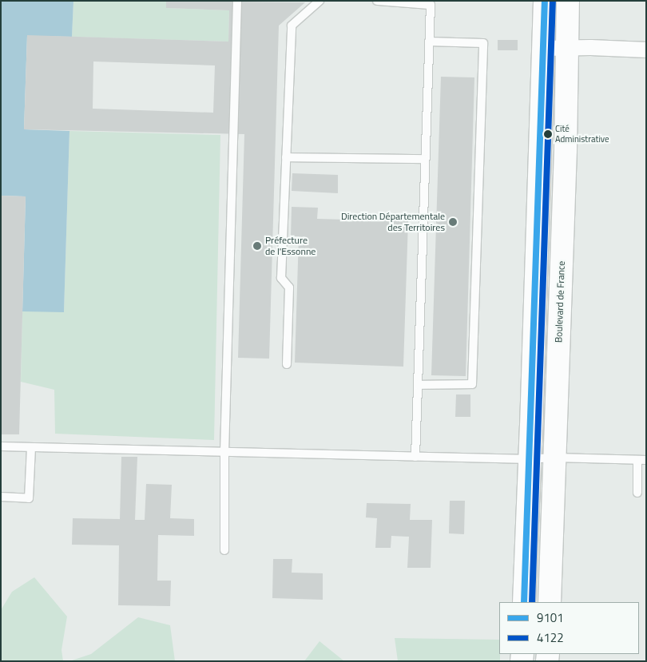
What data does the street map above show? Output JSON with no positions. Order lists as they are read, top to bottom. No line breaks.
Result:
{"streets":{"main road":["Boulevard de France"]},"places":["Cité Administrative","Direction Départementale des Territoires","Préfecture de l'Essonne"],"lines":["transit line 9101","transit line 4122"],"legend":["9101","4122"]}
